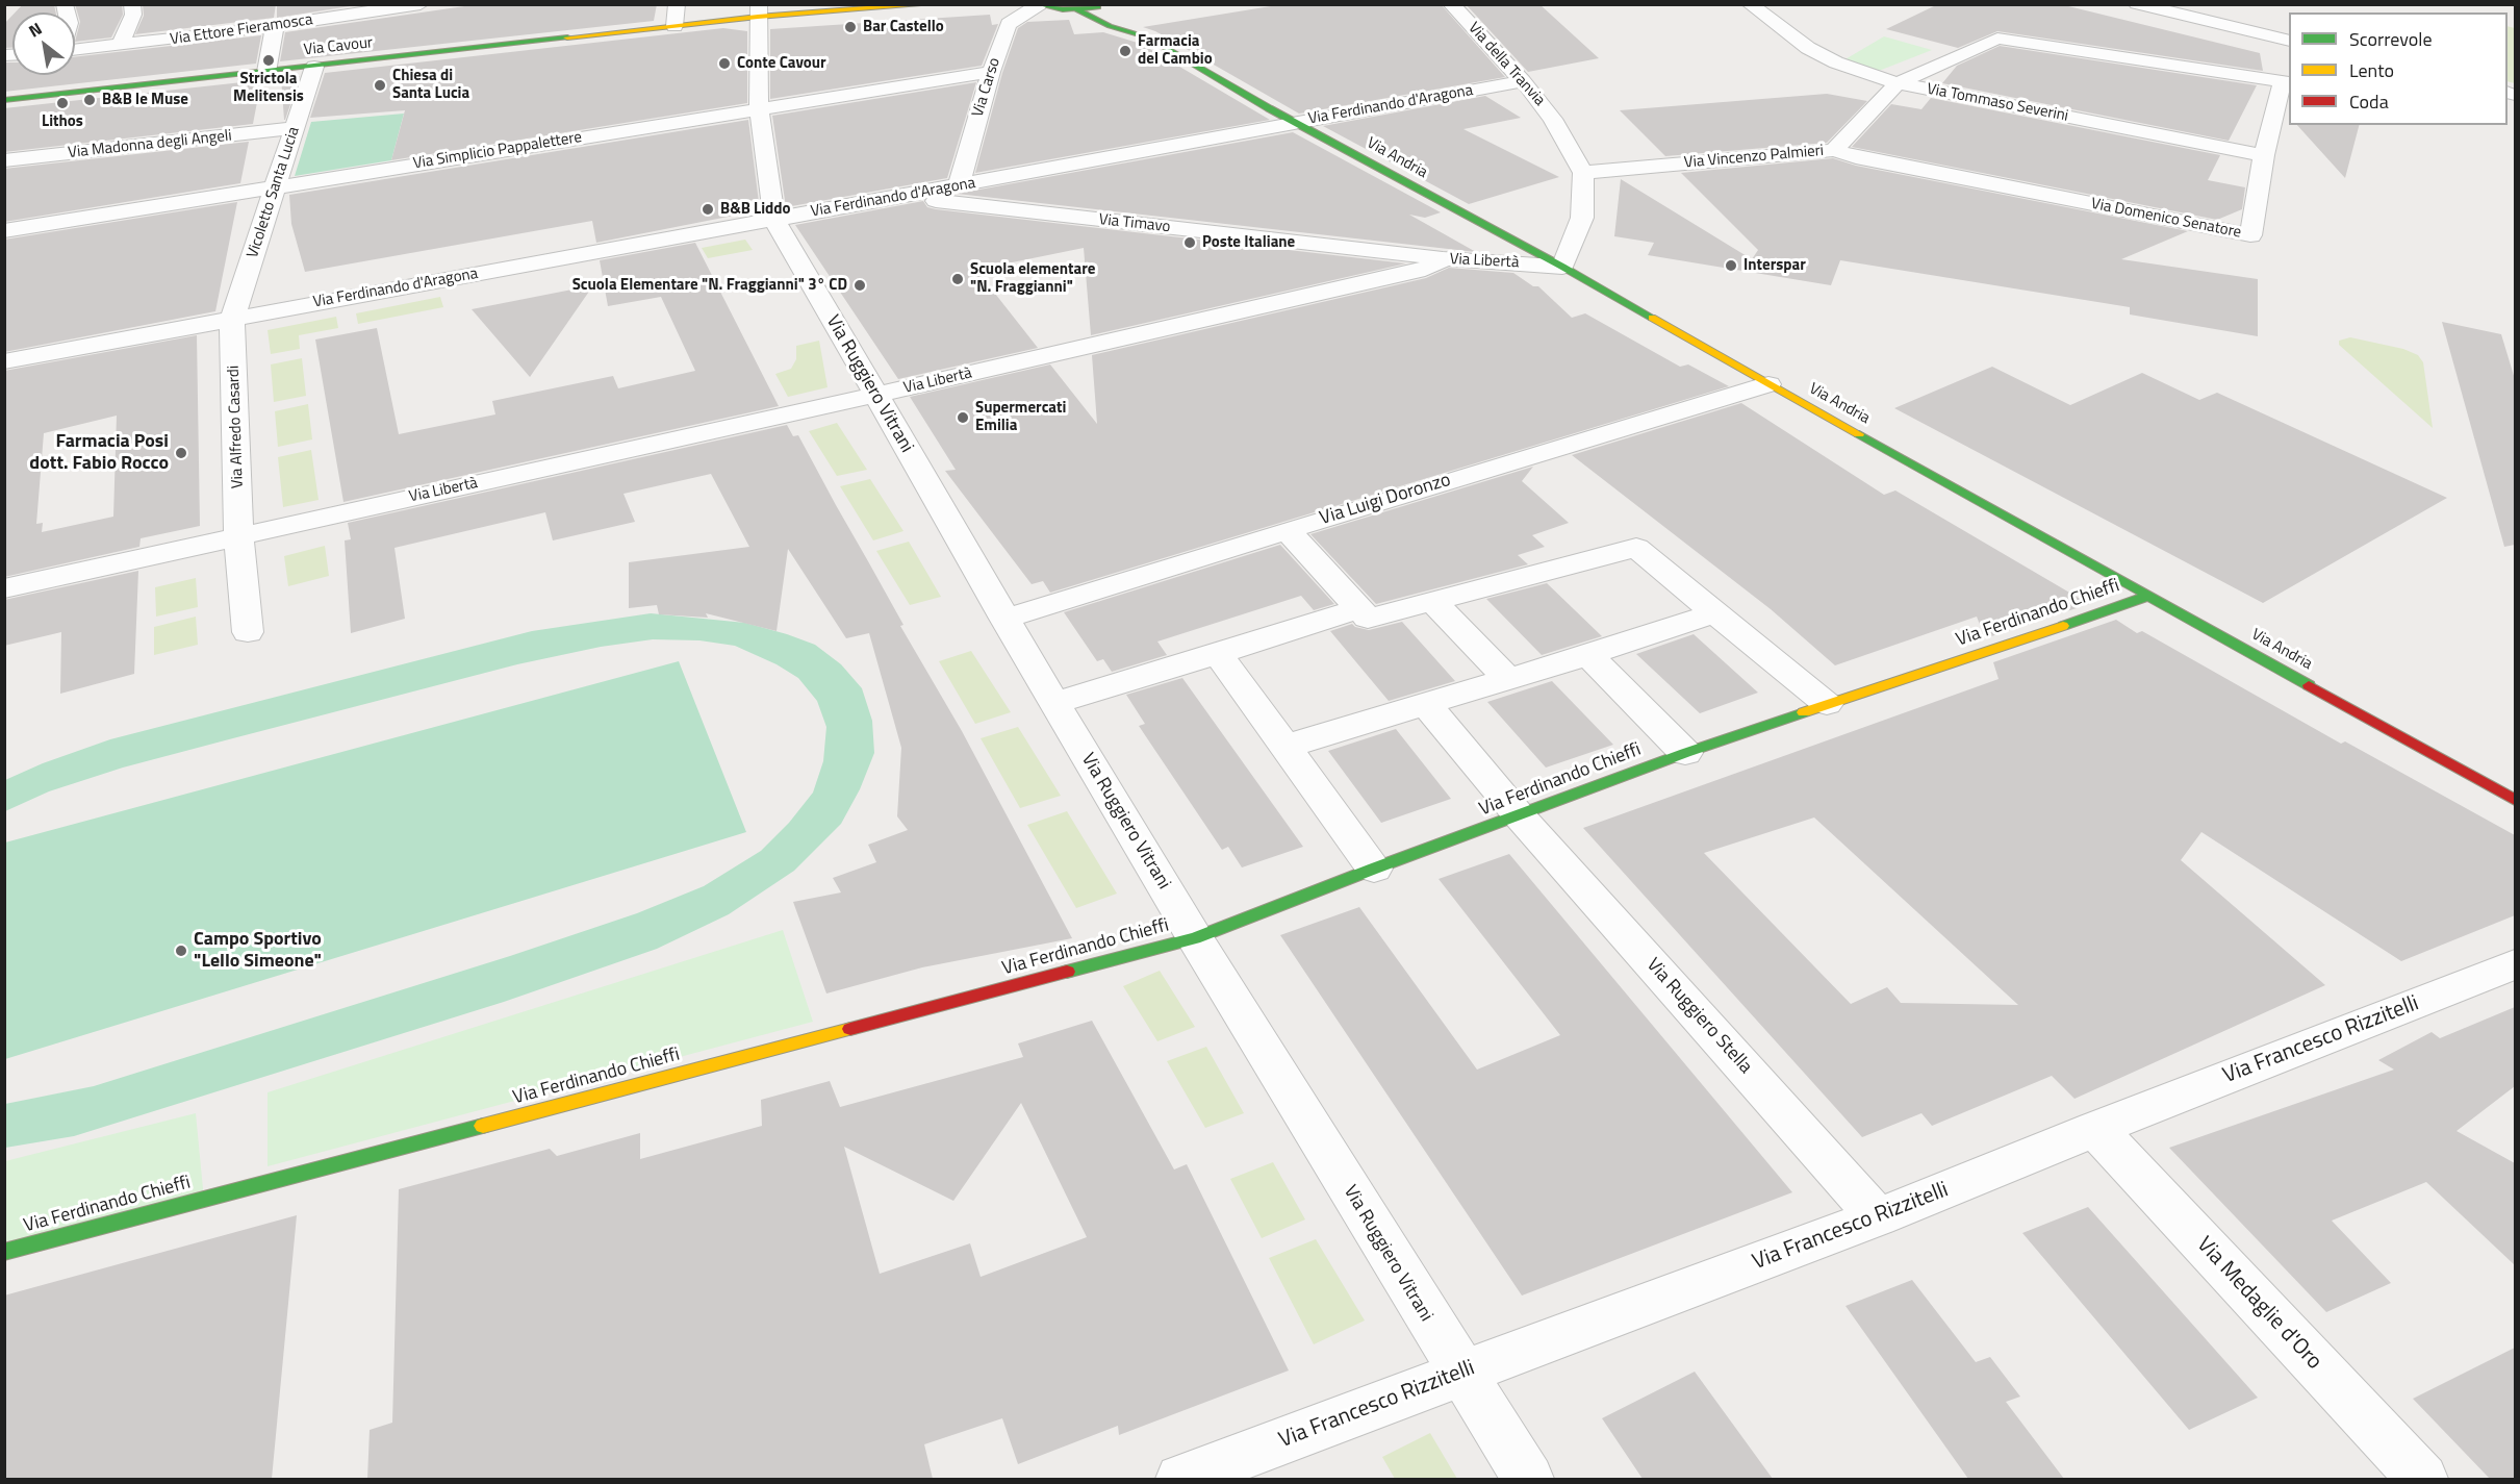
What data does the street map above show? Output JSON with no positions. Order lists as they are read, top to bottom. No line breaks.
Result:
{"streets":{"street":["Via Ettore Fieramosca","Via Cavour","Via della Tranvia","Via Carso","Via Tommaso Severini","Via Ferdinando d'Aragona","Via Madonna degli Angeli","Via Simplicio Pappalettere","Via Vincenzo Palmieri","Via Andria","Vicoletto Santa Lucia","Via Domenico Senatore","Via Timavo","Via Libertà","Via Ruggiero Vitrani","Via Alfredo Casardi","Via Luigi Doronzo","Via Ferdinando Chieffi","Via Ruggiero Stella","Via Francesco Rizzitelli","Via Medaglie d'Oro"]},"crossings":[["Via Cavour","Vicoletto Santa Lucia"],["Via della Tranvia","Via Ferdinando d'Aragona"],["Via della Tranvia","Via Vincenzo Palmieri"],["Via Carso","Via Ferdinando d'Aragona"],["Via Carso","Via Simplicio Pappalettere"],["Via Tommaso Severini","Via Vincenzo Palmieri"],["Via Tommaso Severini","Via Domenico Senatore"],["Via Ferdinando d'Aragona","Via Andria"],["Via Ferdinando d'Aragona","Vicoletto Santa Lucia"],["Via Ferdinando d'Aragona","Via Timavo"],["Via Ferdinando d'Aragona","Via Ruggiero Vitrani"],["Via Ferdinando d'Aragona","Via Alfredo Casardi"],["Via Madonna degli Angeli","Vicoletto Santa Lucia"],["Via Simplicio Pappalettere","Vicoletto Santa Lucia"],["Via Vincenzo Palmieri","Via Domenico Senatore"],["Via Andria","Via Libertà"],["Via Andria","Via Luigi Doronzo"],["Via Andria","Via Ferdinando Chieffi"],["Vicoletto Santa Lucia","Via Alfredo Casardi"],["Via Timavo","Via Libertà"],["Via Libertà","Via Ruggiero Vitrani"],["Via Libertà","Via Alfredo Casardi"],["Via Ruggiero Vitrani","Via Luigi Doronzo"],["Via Ruggiero Vitrani","Via Ferdinando Chieffi"],["Via Ruggiero Vitrani","Via Francesco Rizzitelli"],["Via Ferdinando Chieffi","Via Ruggiero Stella"],["Via Ruggiero Stella","Via Francesco Rizzitelli"],["Via Francesco Rizzitelli","Via Medaglie d'Oro"]],"places":["Bar Castello","Farmacia del Cambio","Strictola Melitensis","Conte Cavour","Chiesa di Santa Lucia","B&B le Muse","Lithos","B&B Liddo","Poste Italiane","Interspar","Scuola elementare \"N. Fraggianni\"","Scuola Elementare \"N. Fraggianni\" 3° CD","Supermercati Emilia","Farmacia Posi dott. Fabio Rocco","Campo Sportivo \"Lello Simeone\""],"legend":["Scorrevole","Lento","Coda"],"north":"top left"}
